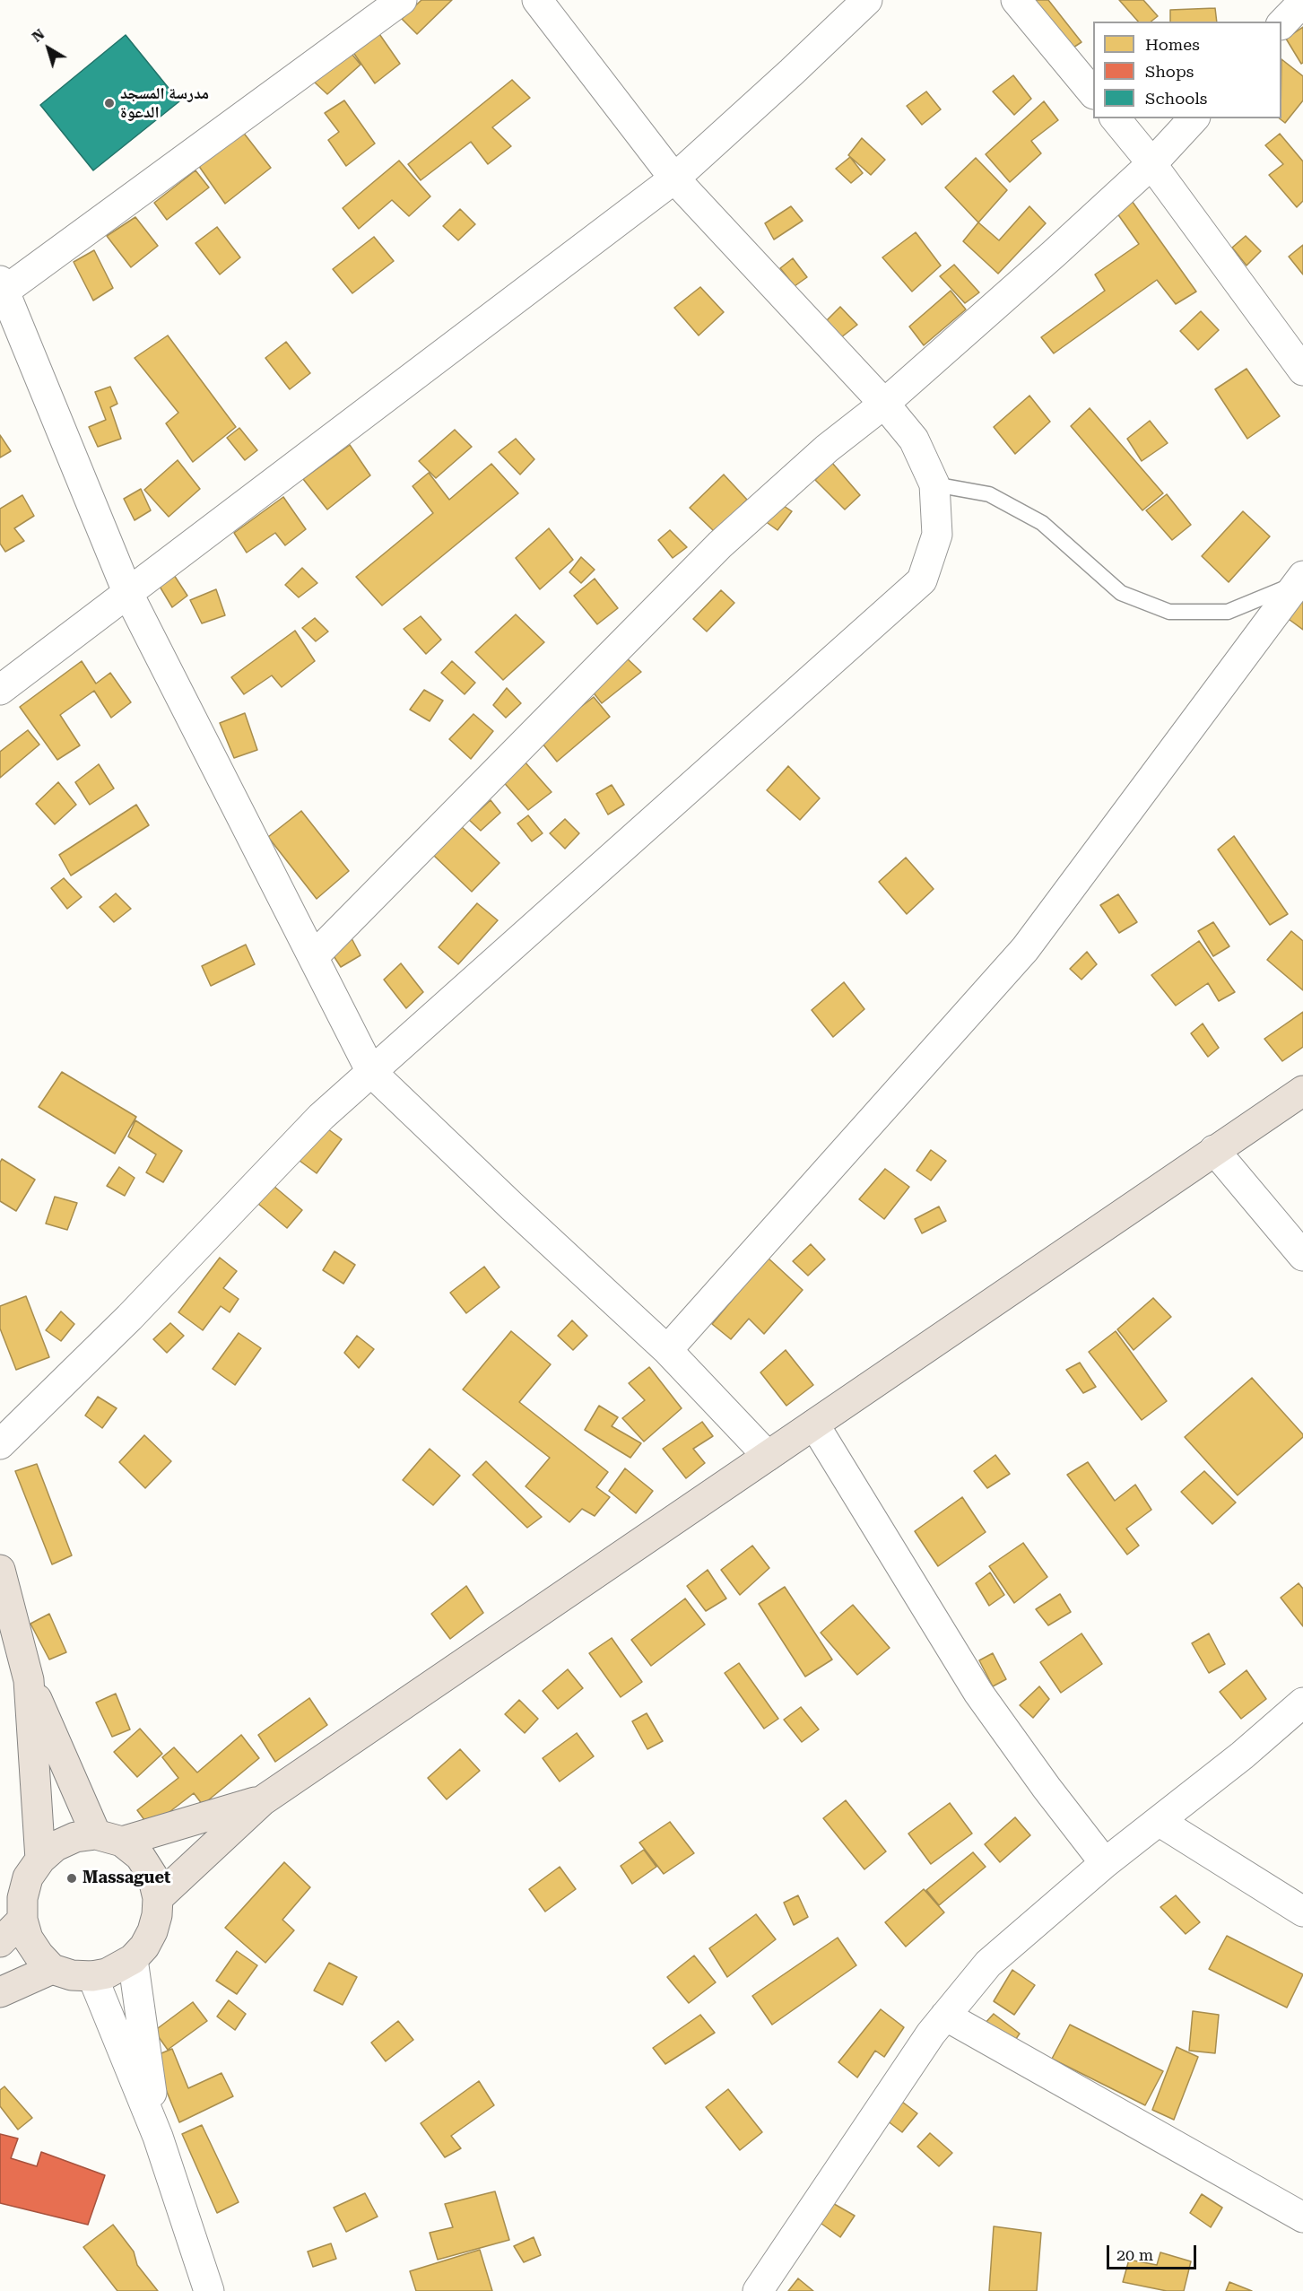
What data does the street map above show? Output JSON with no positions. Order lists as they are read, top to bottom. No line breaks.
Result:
{"places":["مدرسة المسجد الدعوة","Massaguet"],"legend":["Homes","Shops","Schools"],"scale_bar":"20 m","north":"top left"}
